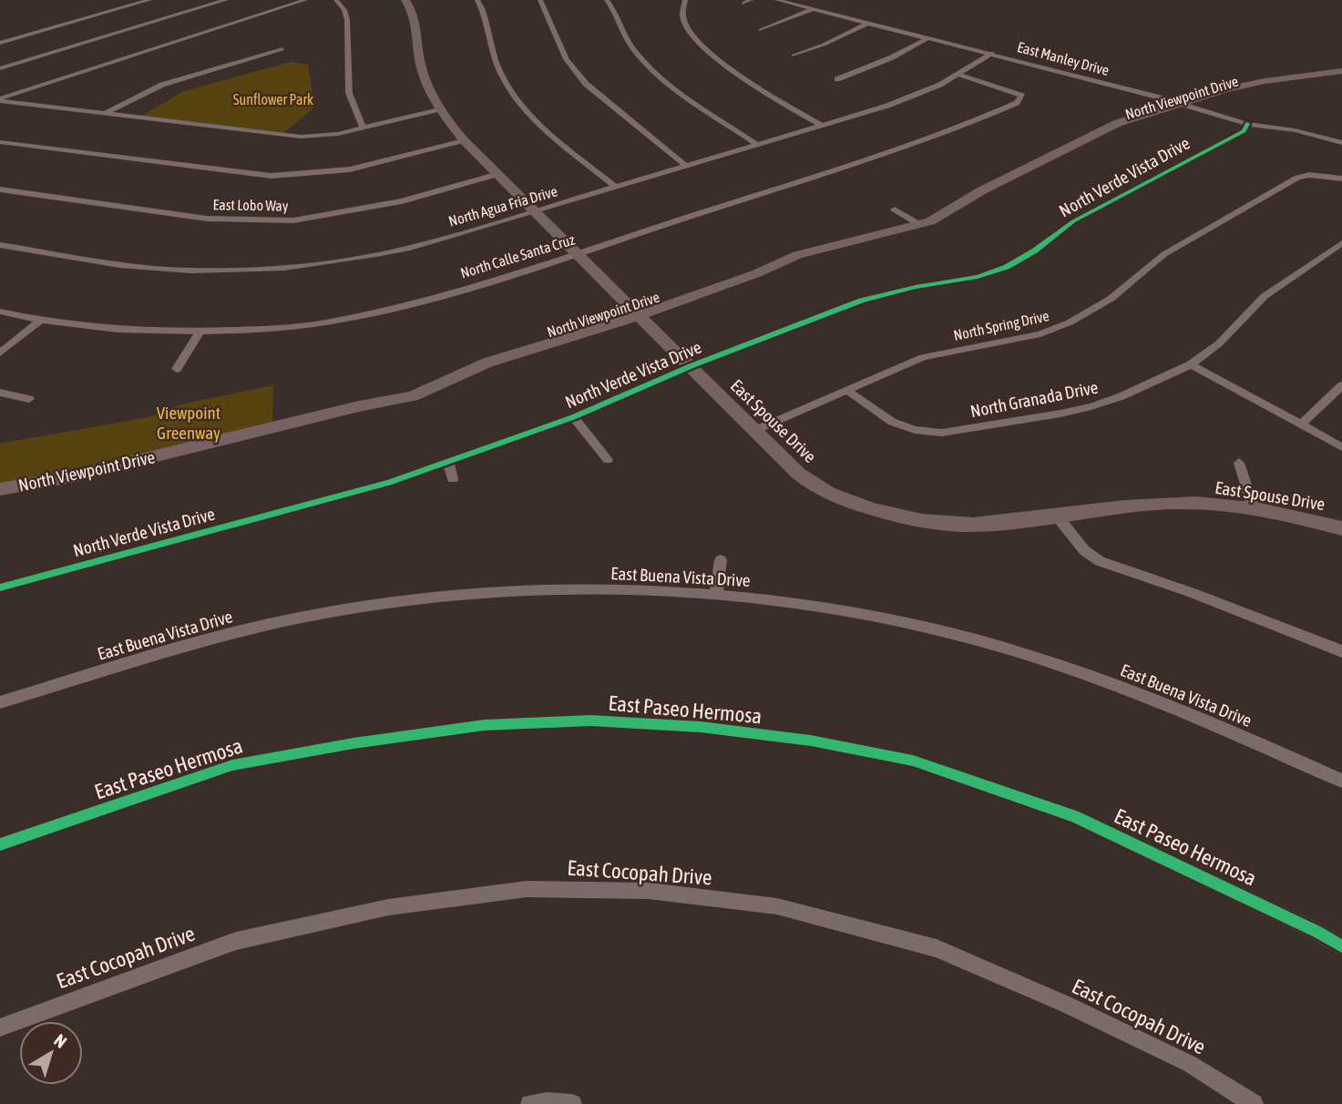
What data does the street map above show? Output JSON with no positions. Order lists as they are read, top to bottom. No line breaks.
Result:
{"streets":{"main road":["North Viewpoint Drive","East Spouse Drive"],"street":["East Manley Drive","North Verde Vista Drive","East Lobo Way","North Agua Fria Drive","North Calle Santa Cruz","North Spring Drive","North Granada Drive","East Buena Vista Drive","East Paseo Hermosa","East Cocopah Drive"]},"crossings":[["East Manley Drive","North Viewpoint Drive"],["East Manley Drive","North Verde Vista Drive"],["East Manley Drive","North Agua Fria Drive"],["North Viewpoint Drive","East Spouse Drive"],["North Verde Vista Drive","East Spouse Drive"],["East Lobo Way","East Spouse Drive"],["North Agua Fria Drive","North Calle Santa Cruz"],["North Agua Fria Drive","East Spouse Drive"],["North Calle Santa Cruz","East Spouse Drive"],["North Spring Drive","North Granada Drive"],["North Spring Drive","East Spouse Drive"]],"parks":["Sunflower Park","Viewpoint Greenway"],"north":"top right"}
